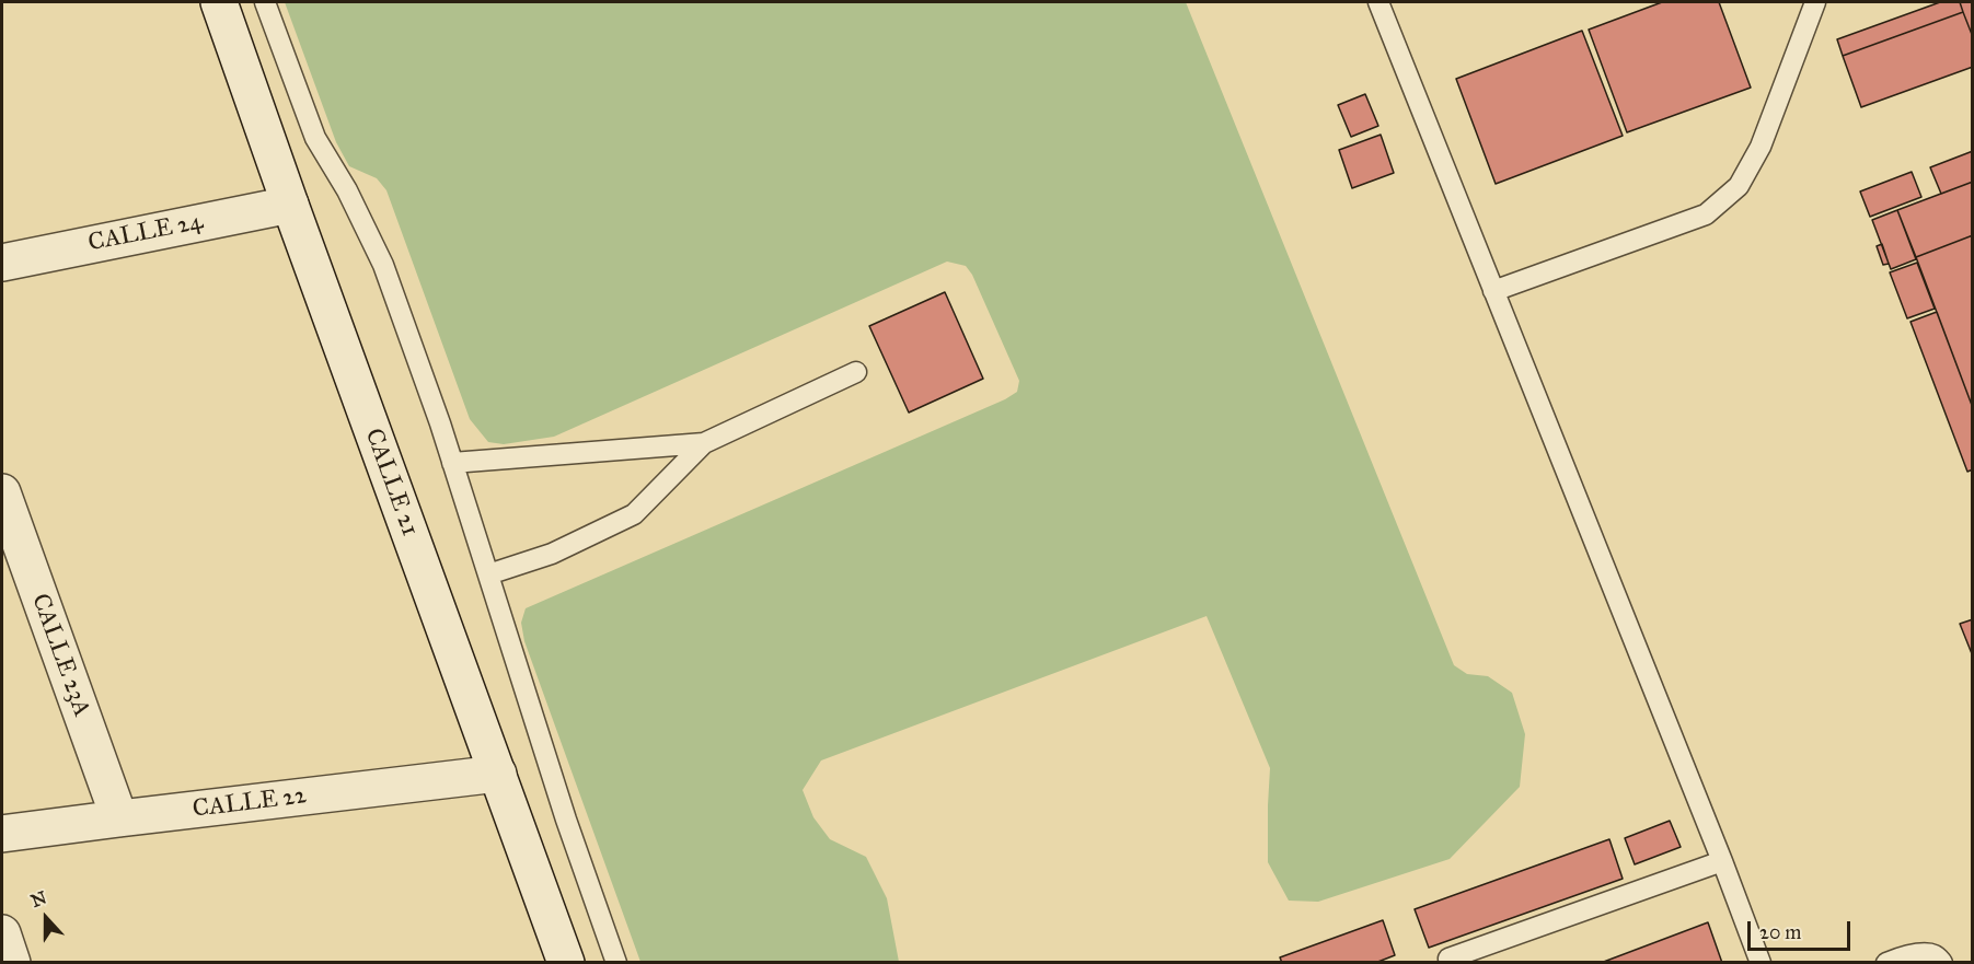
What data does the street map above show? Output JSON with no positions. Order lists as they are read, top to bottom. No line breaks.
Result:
{"streets":{"street":["CALLE 24","CALLE 21","CALLE 23A","CALLE 22"]},"crossings":[["CALLE 24","CALLE 21"],["CALLE 21","CALLE 22"],["CALLE 23A","CALLE 22"]],"scale_bar":"20 m","north":"top"}
